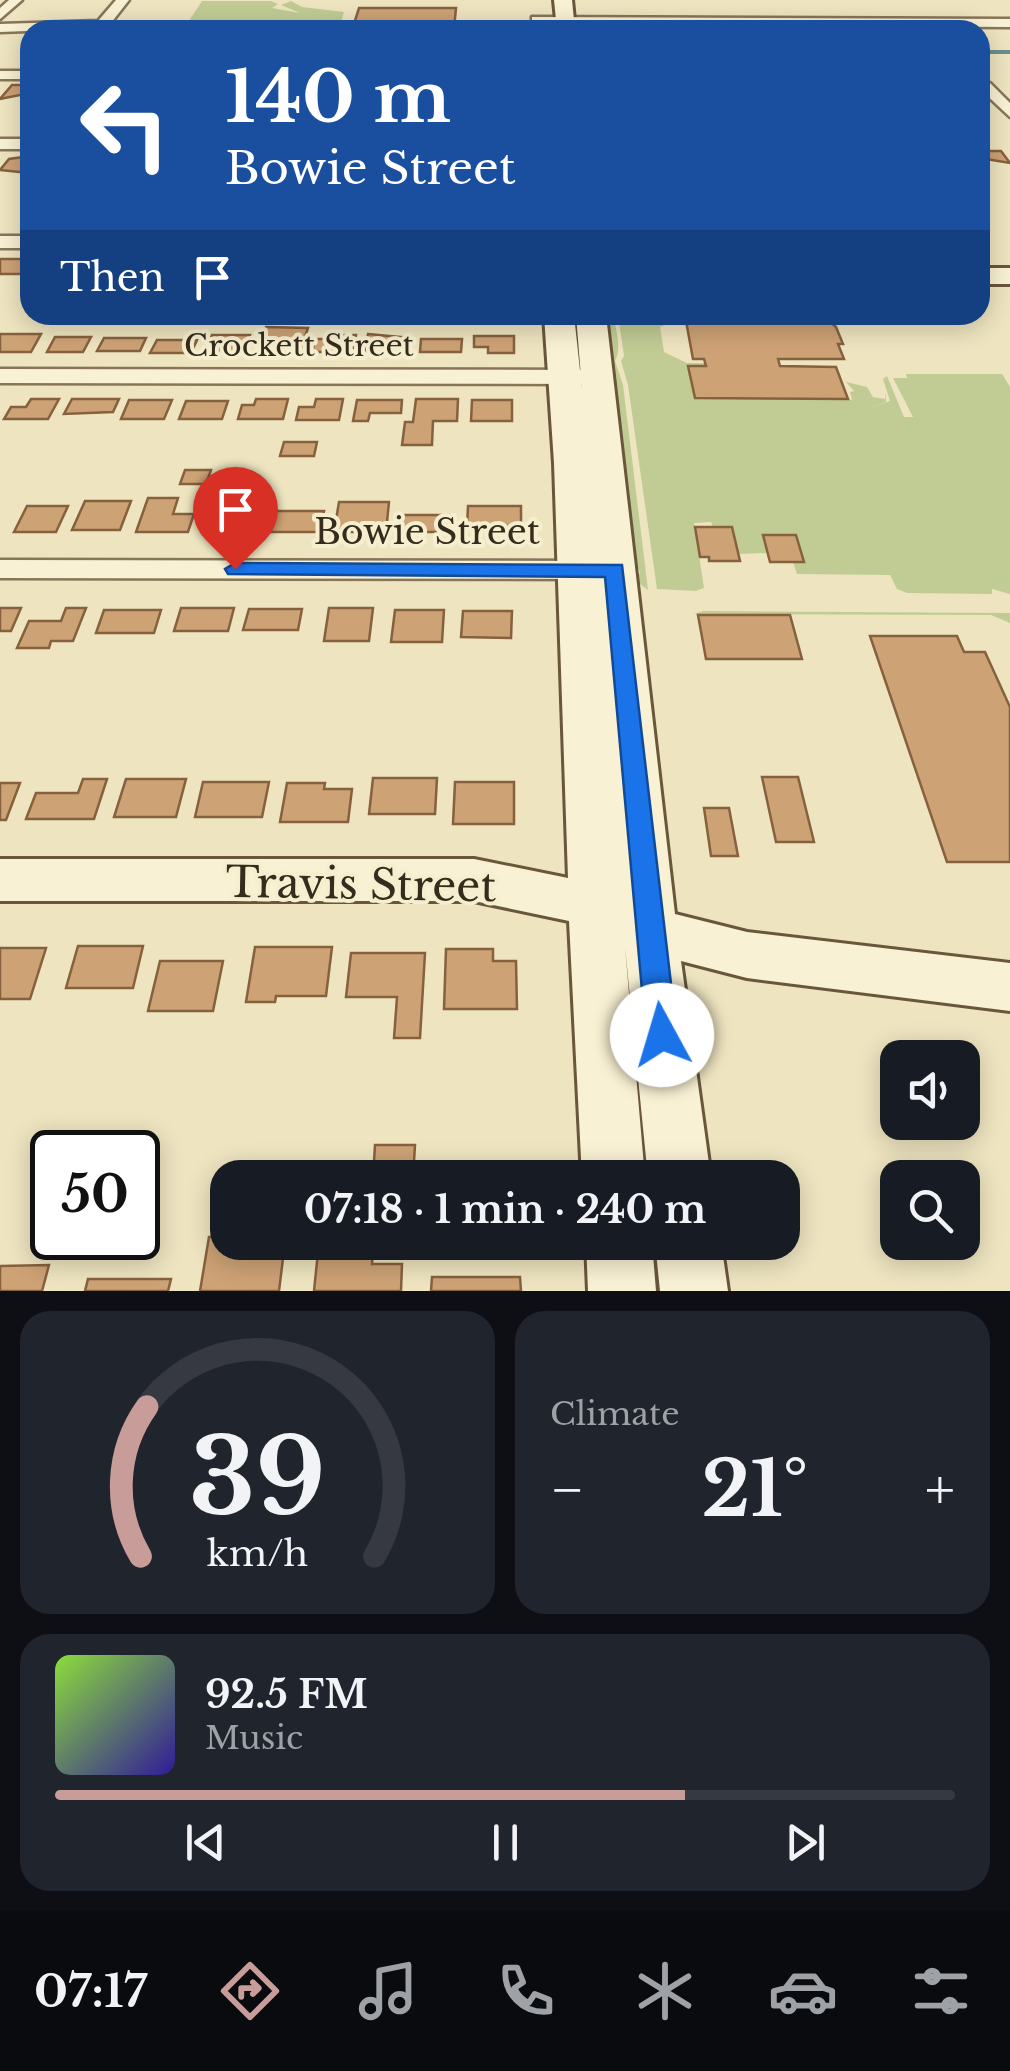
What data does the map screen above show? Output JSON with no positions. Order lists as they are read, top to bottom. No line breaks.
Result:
{"streets":{"main road":["Travis Street"],"street":["Crockett Street","Bowie Street"]},"page":{"turn":["140 m","Bowie Street"],"then":"Then","limit":"50","trip":"07:18 · 1 min · 240 m","tile":"Climate","heat":["−","21°","+"],"song":["92.5 FM","Music"],"tabs":"07:17","gauge":["39","km/h"]}}
